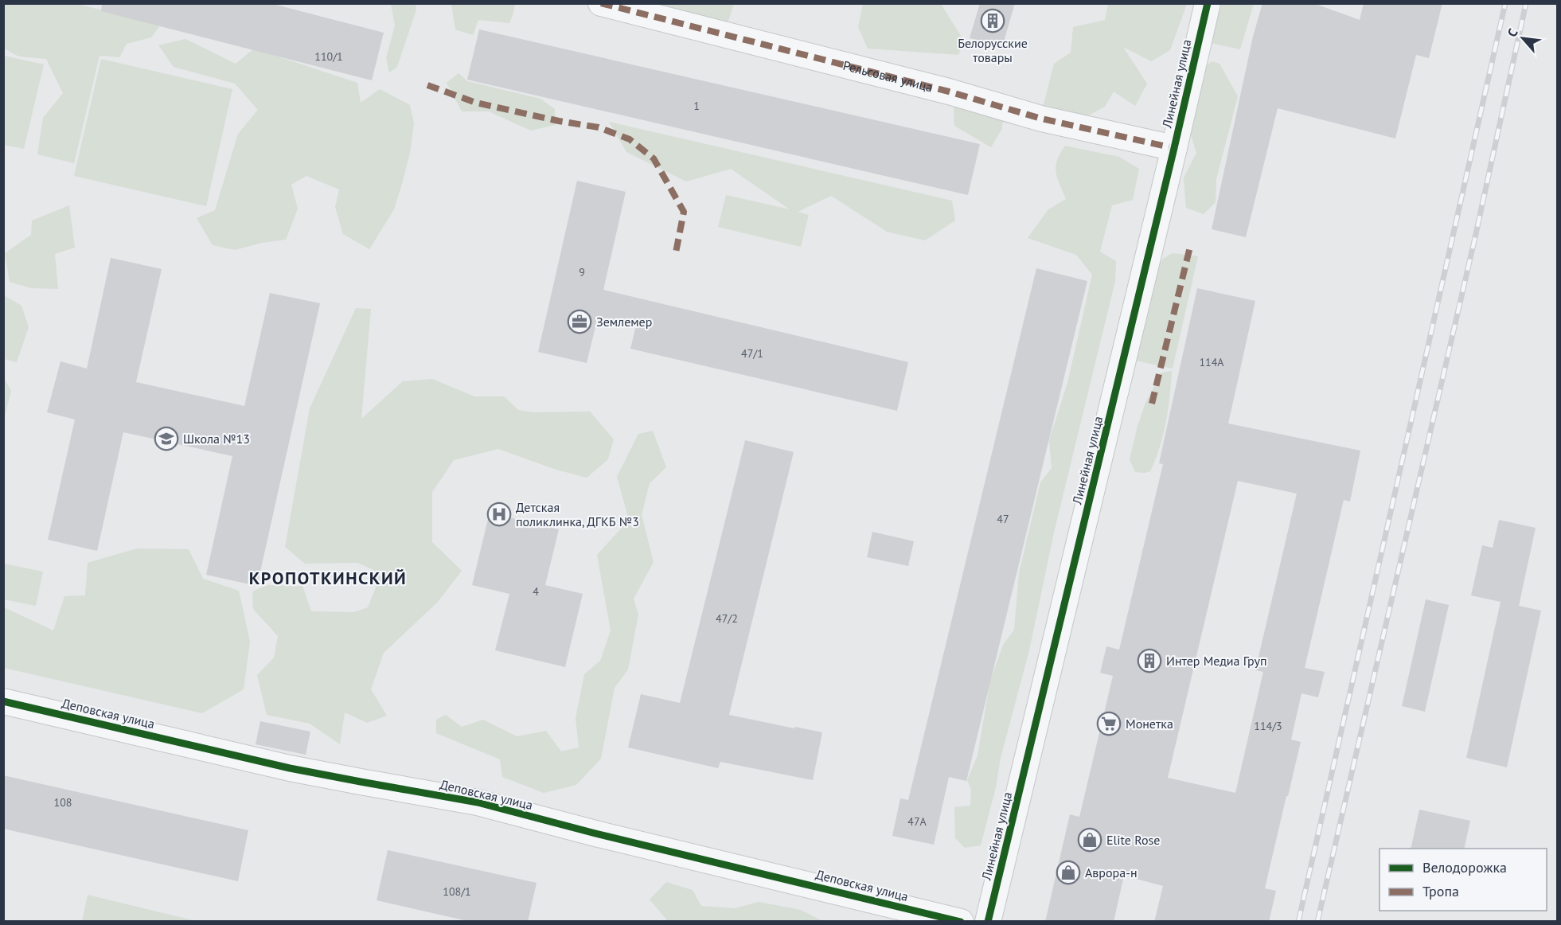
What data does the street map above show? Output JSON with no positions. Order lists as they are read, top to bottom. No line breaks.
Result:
{"streets":{"street":["Рельсовая улица","Линейная улица","Деповская улица"]},"crossings":[["Рельсовая улица","Линейная улица"]],"districts":["КРОПОТКИНСКИЙ"],"places":{"building":["Белорусские товары","Интер Медиа Груп"],"office":["Землемер"],"school or university":["Школа №13"],"hospital":["Детская поликлинка, ДГКБ №3"],"supermarket":["Монетка"],"shop":["Elite Rose","Аврора-н"]},"house_numbers":["110/1","1","9","47/1","114А","47","4","47/2","114/3","108","47А","108/1"],"legend":["Велодорожка","Тропа"],"north":"top left"}
